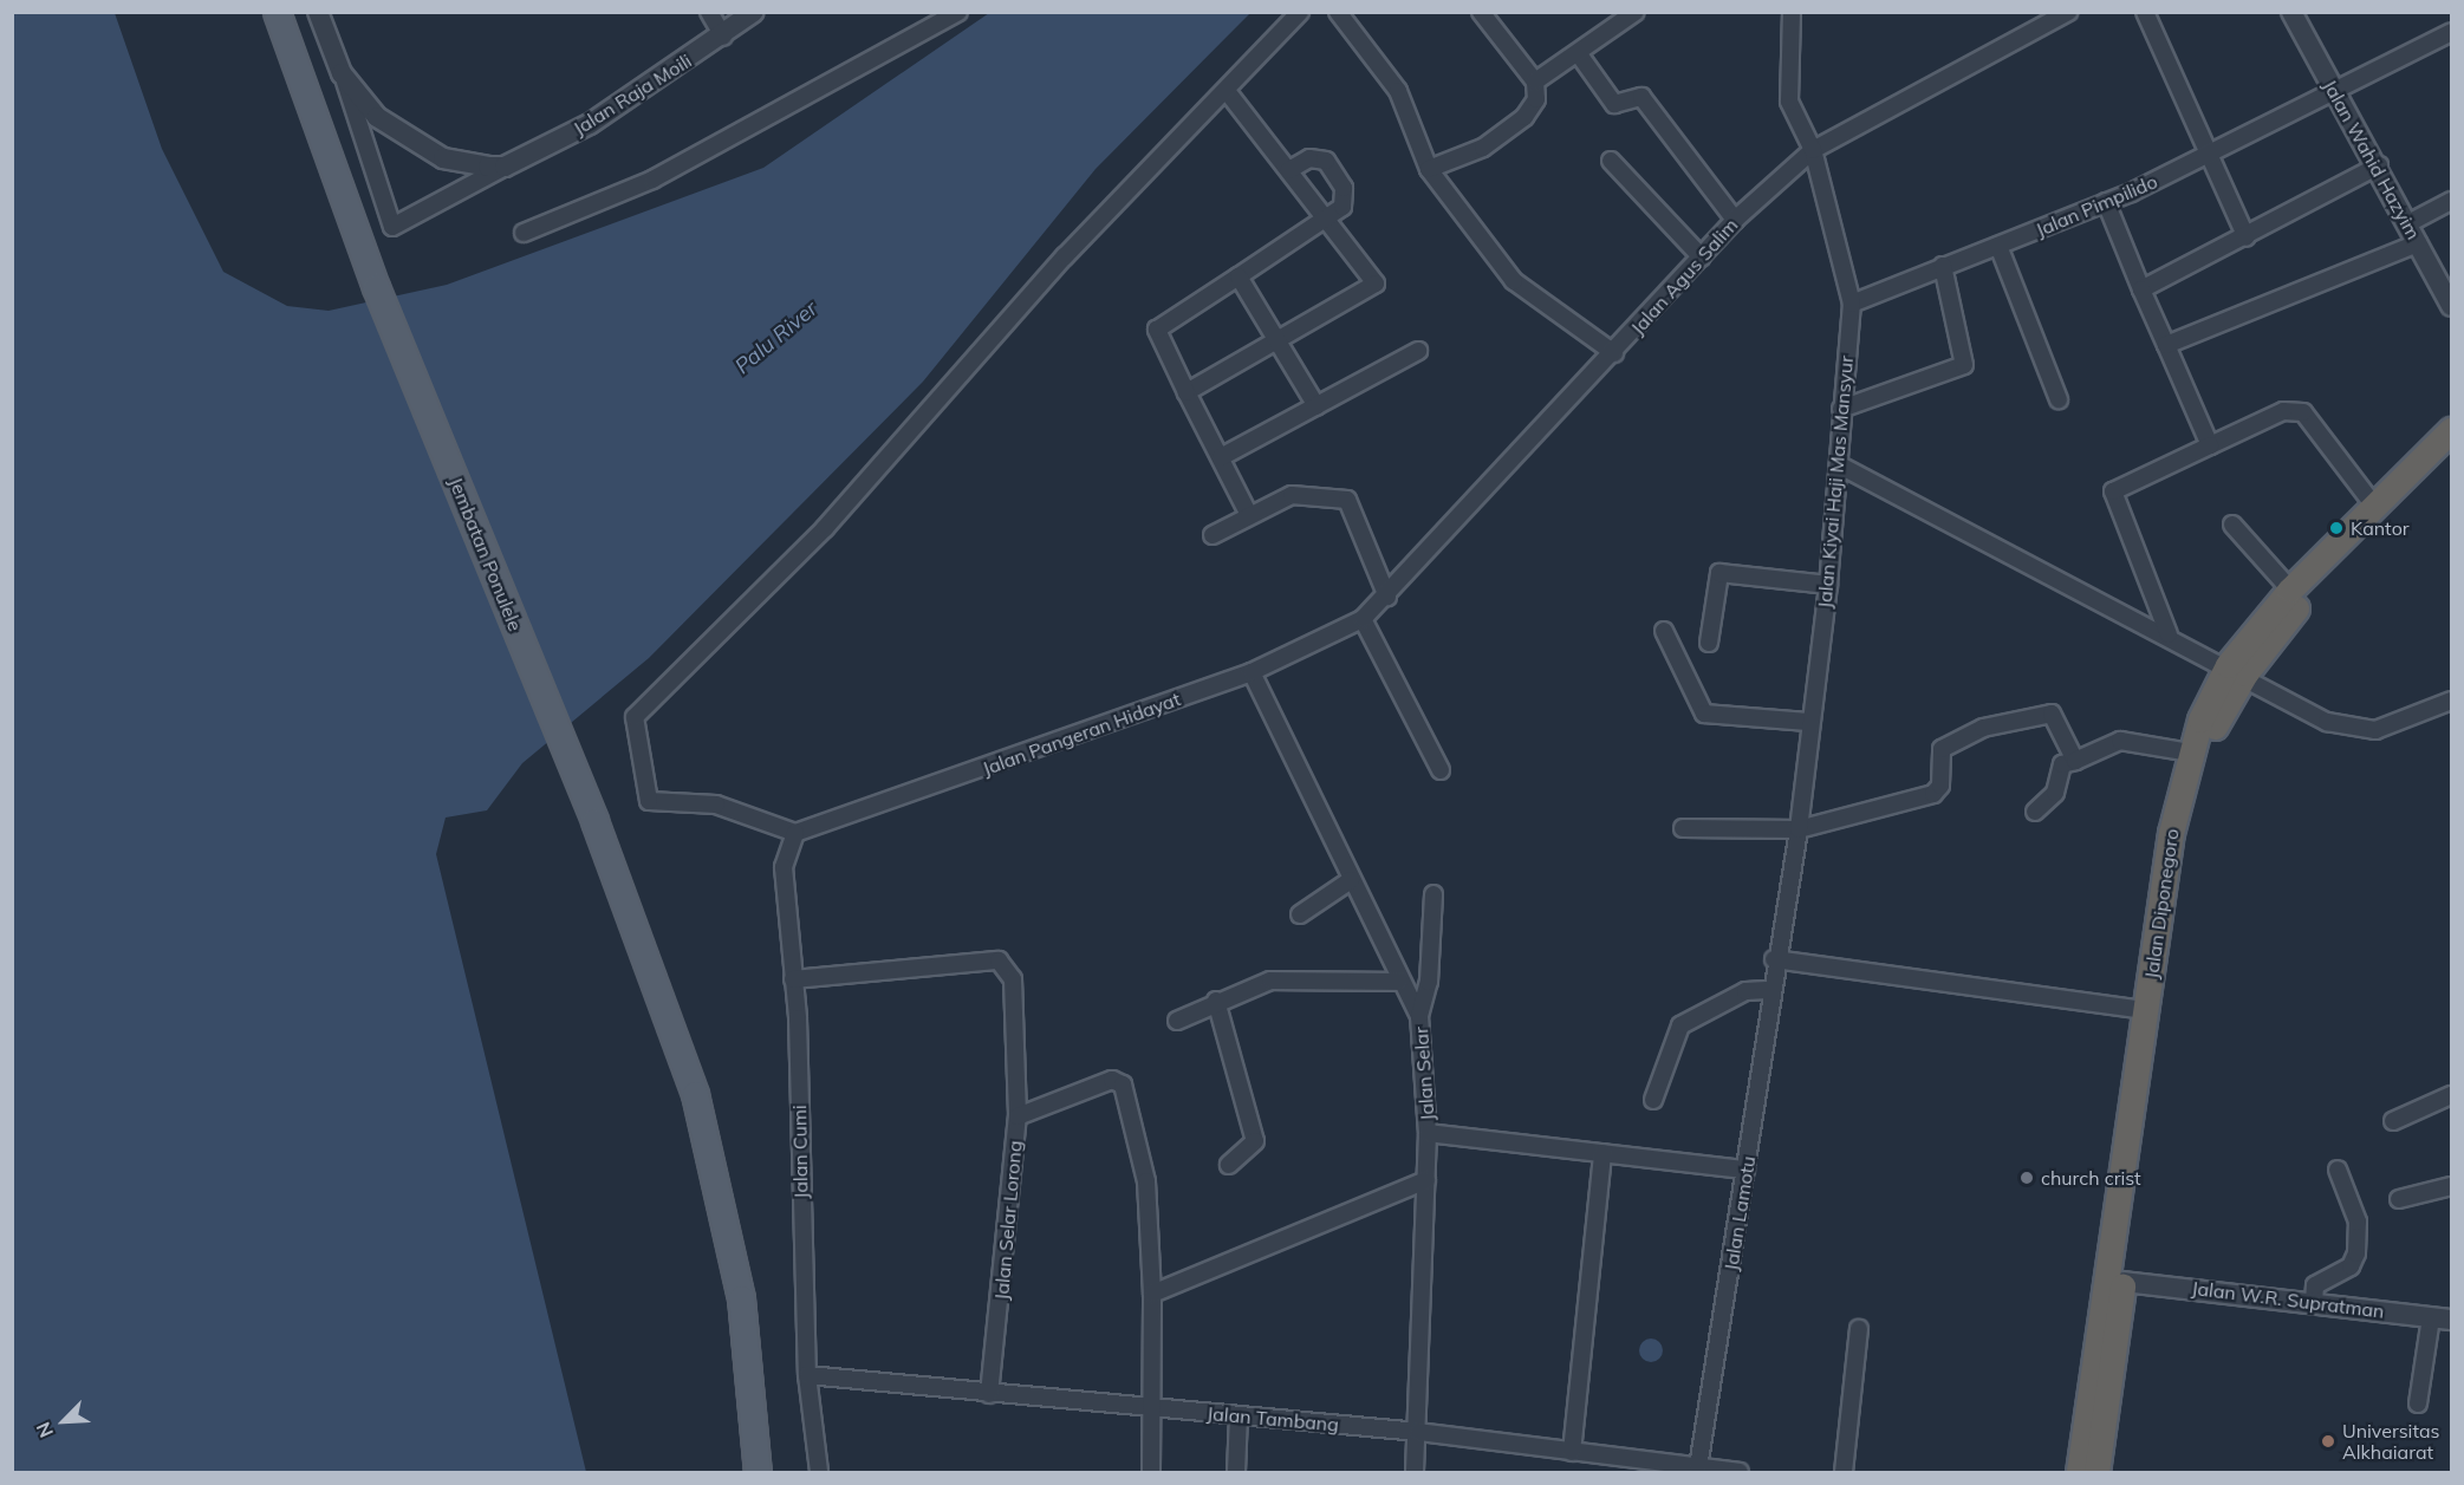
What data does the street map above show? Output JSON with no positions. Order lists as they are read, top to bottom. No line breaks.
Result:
{"streets":{"highway":["Jalan Diponegoro"],"main road":["Jembatan Ponulele"],"street":["Jalan Raja Moili","Jalan Wahid Hazyim","Jalan Pimpilido","Jalan Agus Salim","Jalan Kiyai Haji Mas Mansyur","Jalan Pangeran Hidayat","Jalan Selar","Jalan Cumi","Jalan Lamotu","Jalan Selar Lorong","Jalan W.R. Supratman","Jalan Tambang"]},"crossings":[["Jalan Wahid Hazyim","Jalan Pimpilido"],["Jalan Pimpilido","Jalan Kiyai Haji Mas Mansyur"],["Jalan Agus Salim","Jalan Kiyai Haji Mas Mansyur"],["Jalan Agus Salim","Jalan Pangeran Hidayat"],["Jalan Kiyai Haji Mas Mansyur","Jalan Lamotu"],["Jalan Pangeran Hidayat","Jalan Selar"],["Jalan Pangeran Hidayat","Jalan Cumi"],["Jalan Diponegoro","Jalan W.R. Supratman"],["Jalan Selar","Jalan Tambang"],["Jalan Cumi","Jalan Tambang"],["Jalan Lamotu","Jalan Tambang"],["Jalan Selar Lorong","Jalan Tambang"]],"water":["Palu River"],"places":["Kantor","church crist","Universitas Alkhaiarat"],"north":"bottom left"}
